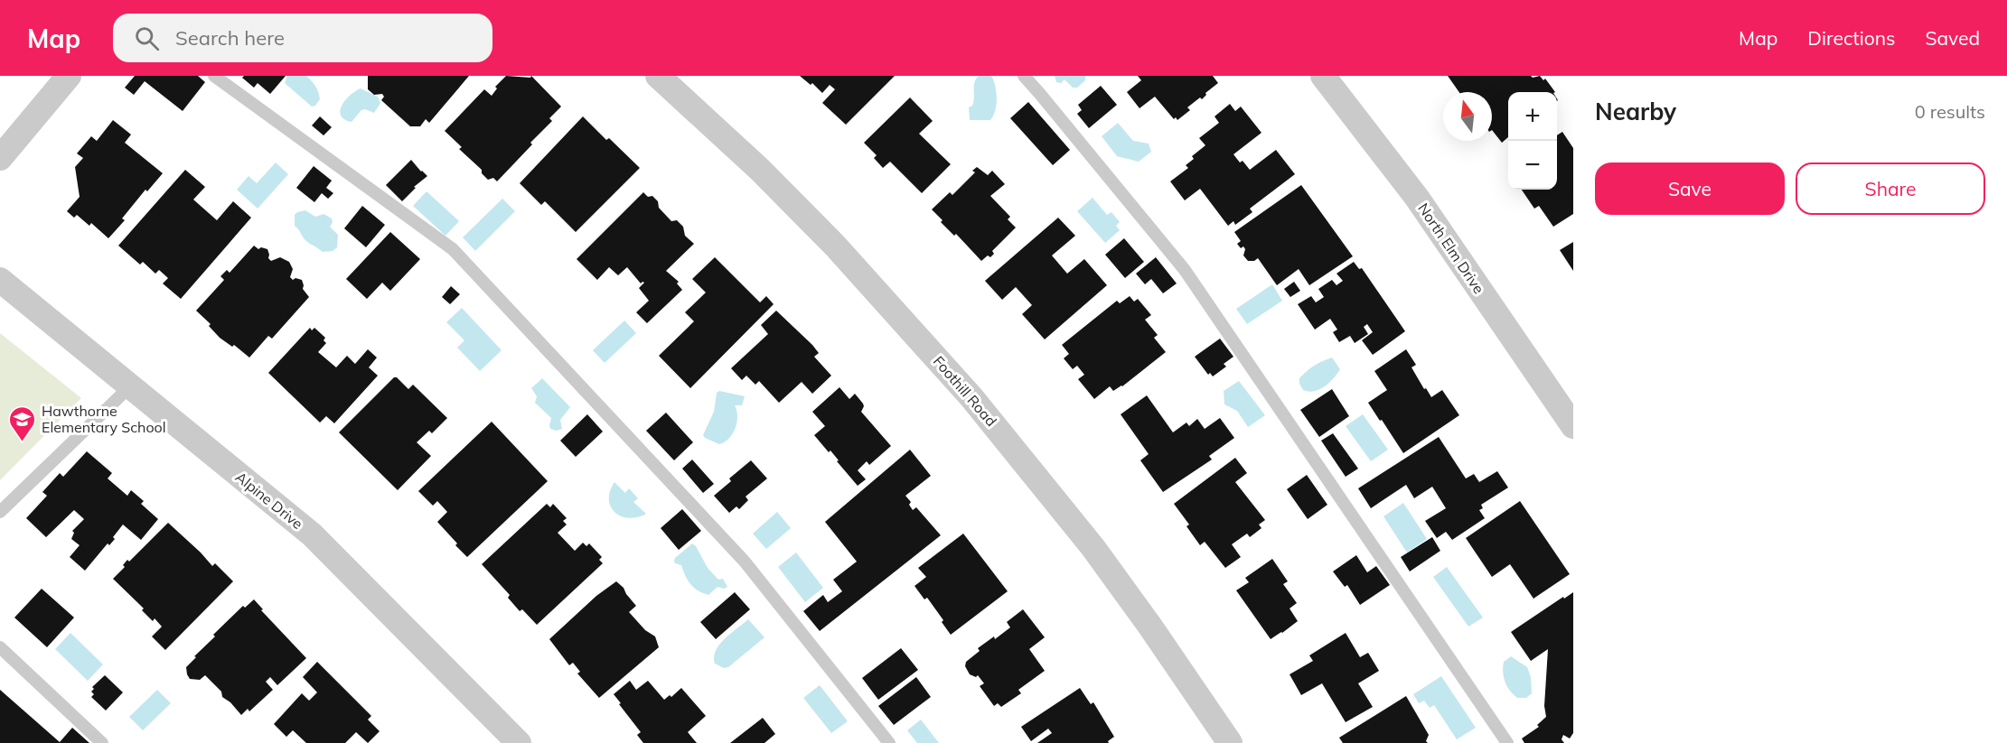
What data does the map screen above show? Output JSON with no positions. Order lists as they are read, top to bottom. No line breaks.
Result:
{"streets":{"street":["North Elm Drive","Foothill Road","Alpine Drive"]},"places":{"school or university":["Hawthorne Elementary School"]},"north":"top","page":{"header":"Map","search":"Search here","nav":["Map","Directions","Saved"],"heading":["Nearby","0 results"],"map_buttons":["+","−"],"buttons":["Save","Share"]}}
